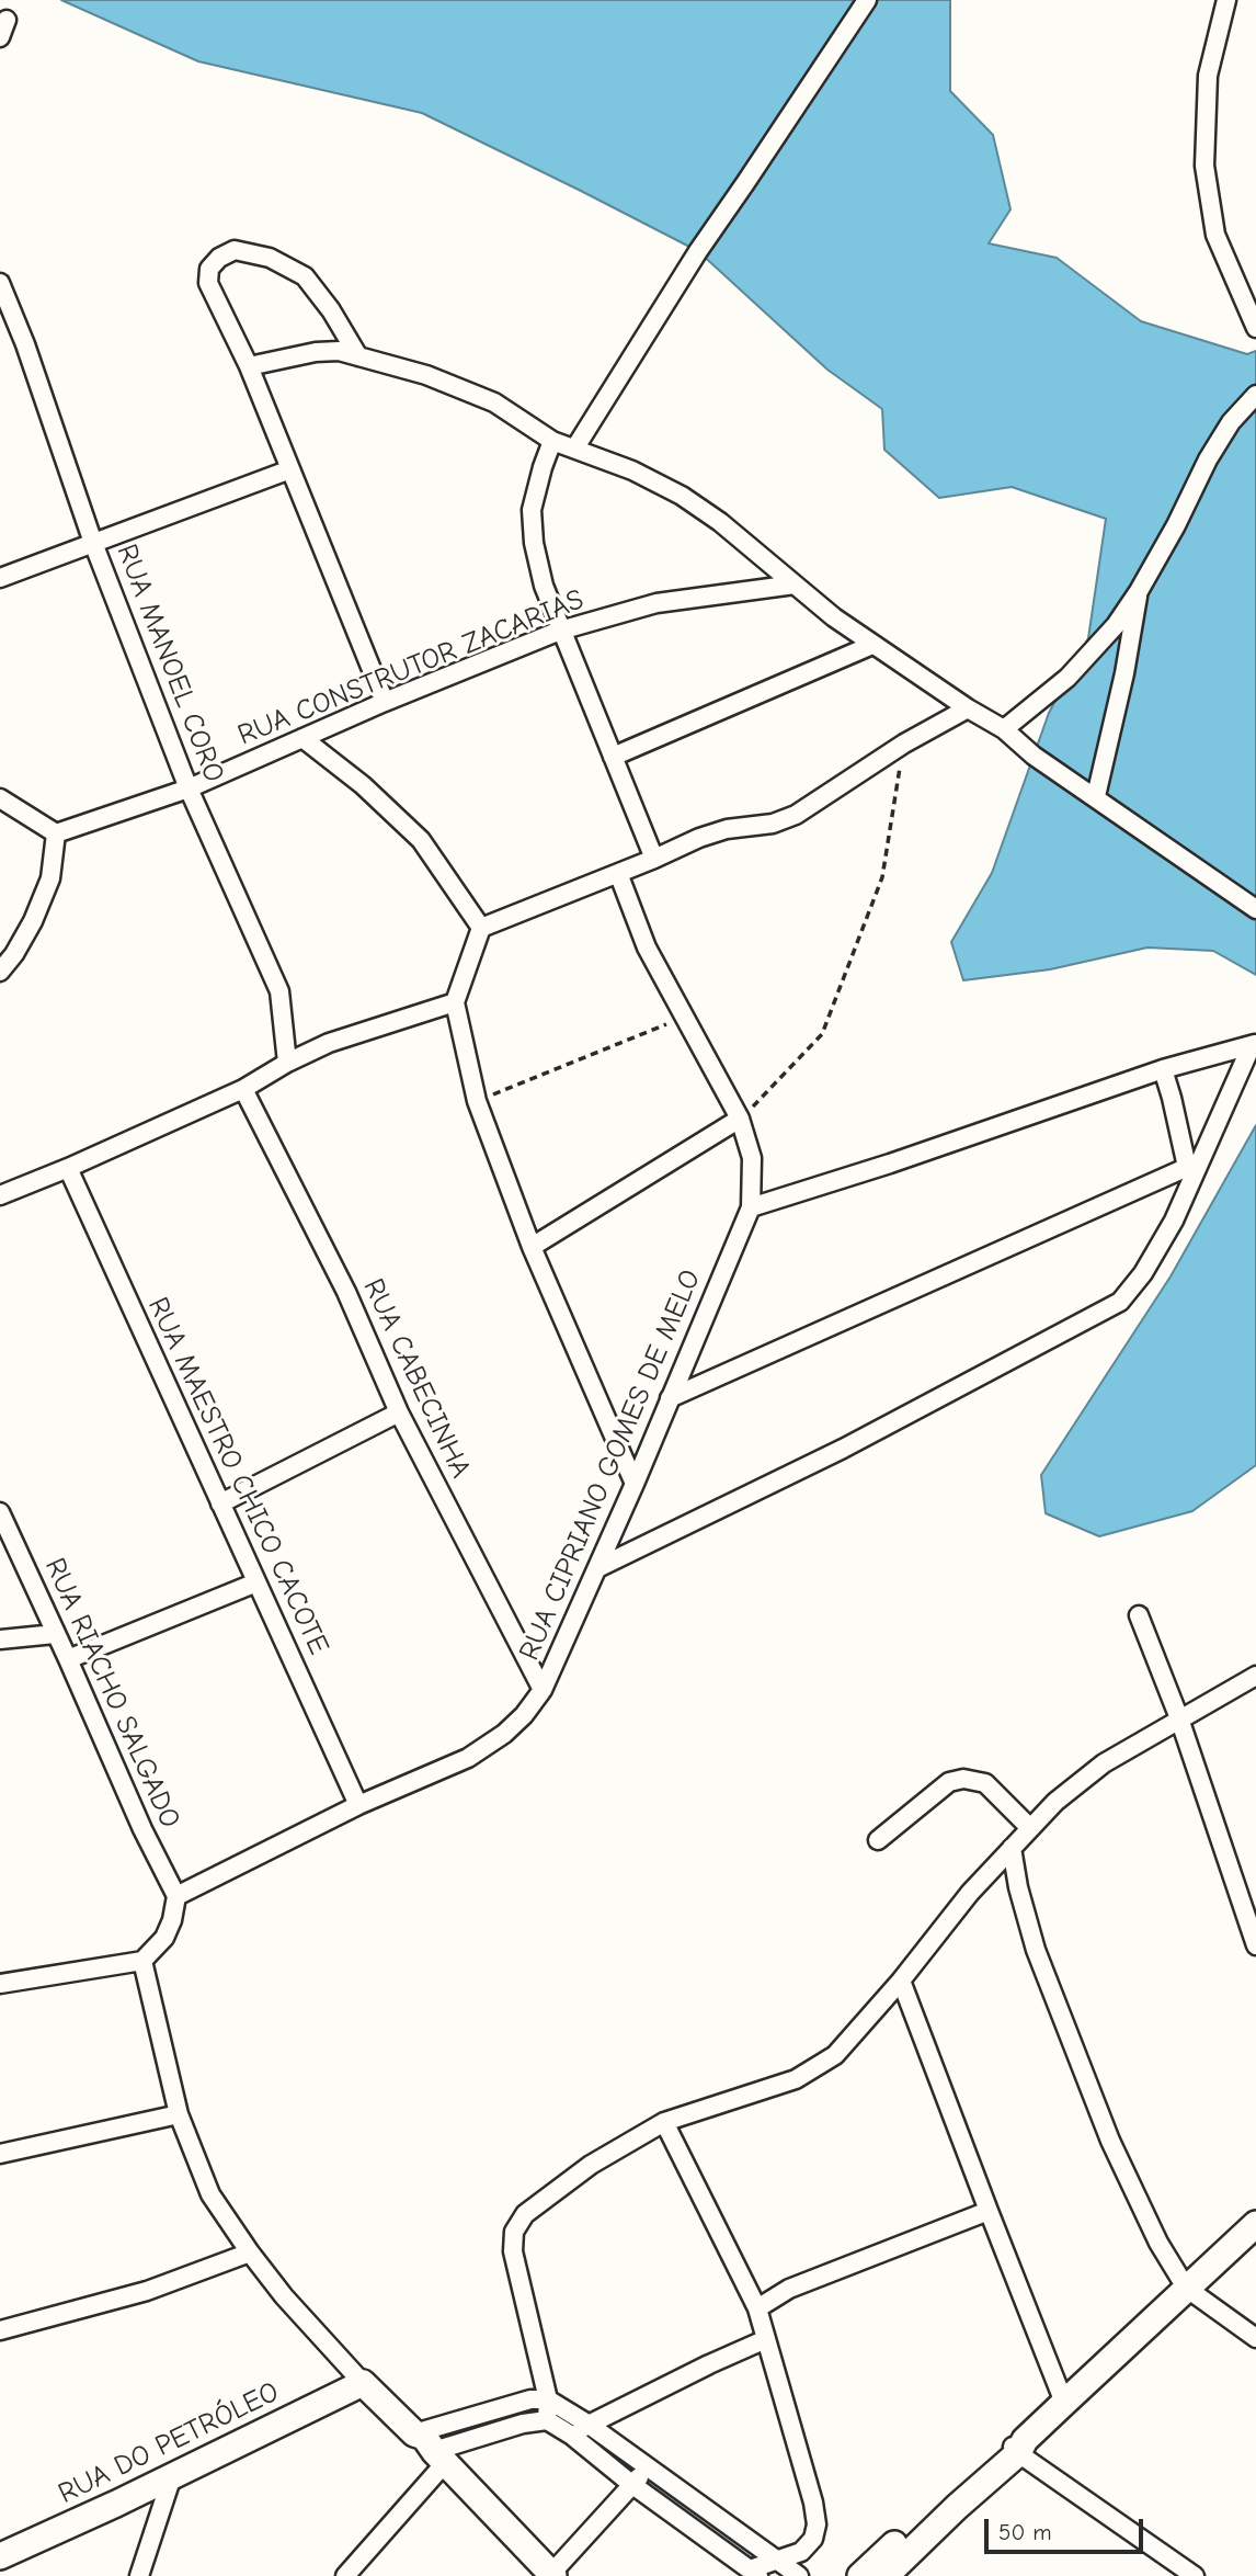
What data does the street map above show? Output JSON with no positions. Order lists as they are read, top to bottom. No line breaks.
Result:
{"streets":{"main road":["RUA DO PETRÓLEO"],"street":["RUA MANOEL CORO","RUA CONSTRUTOR ZACARIAS","RUA CABECINHA","RUA CIPRIANO GOMES DE MELO","RUA MAESTRO CHICO CACOTE","RUA RIACHO SALGADO"]},"crossings":[["RUA MANOEL CORO","RUA CONSTRUTOR ZACARIAS"],["RUA CABECINHA","RUA CIPRIANO GOMES DE MELO"],["RUA CIPRIANO GOMES DE MELO","RUA MAESTRO CHICO CACOTE"],["RUA CIPRIANO GOMES DE MELO","RUA RIACHO SALGADO"]],"scale_bar":"50 m"}
